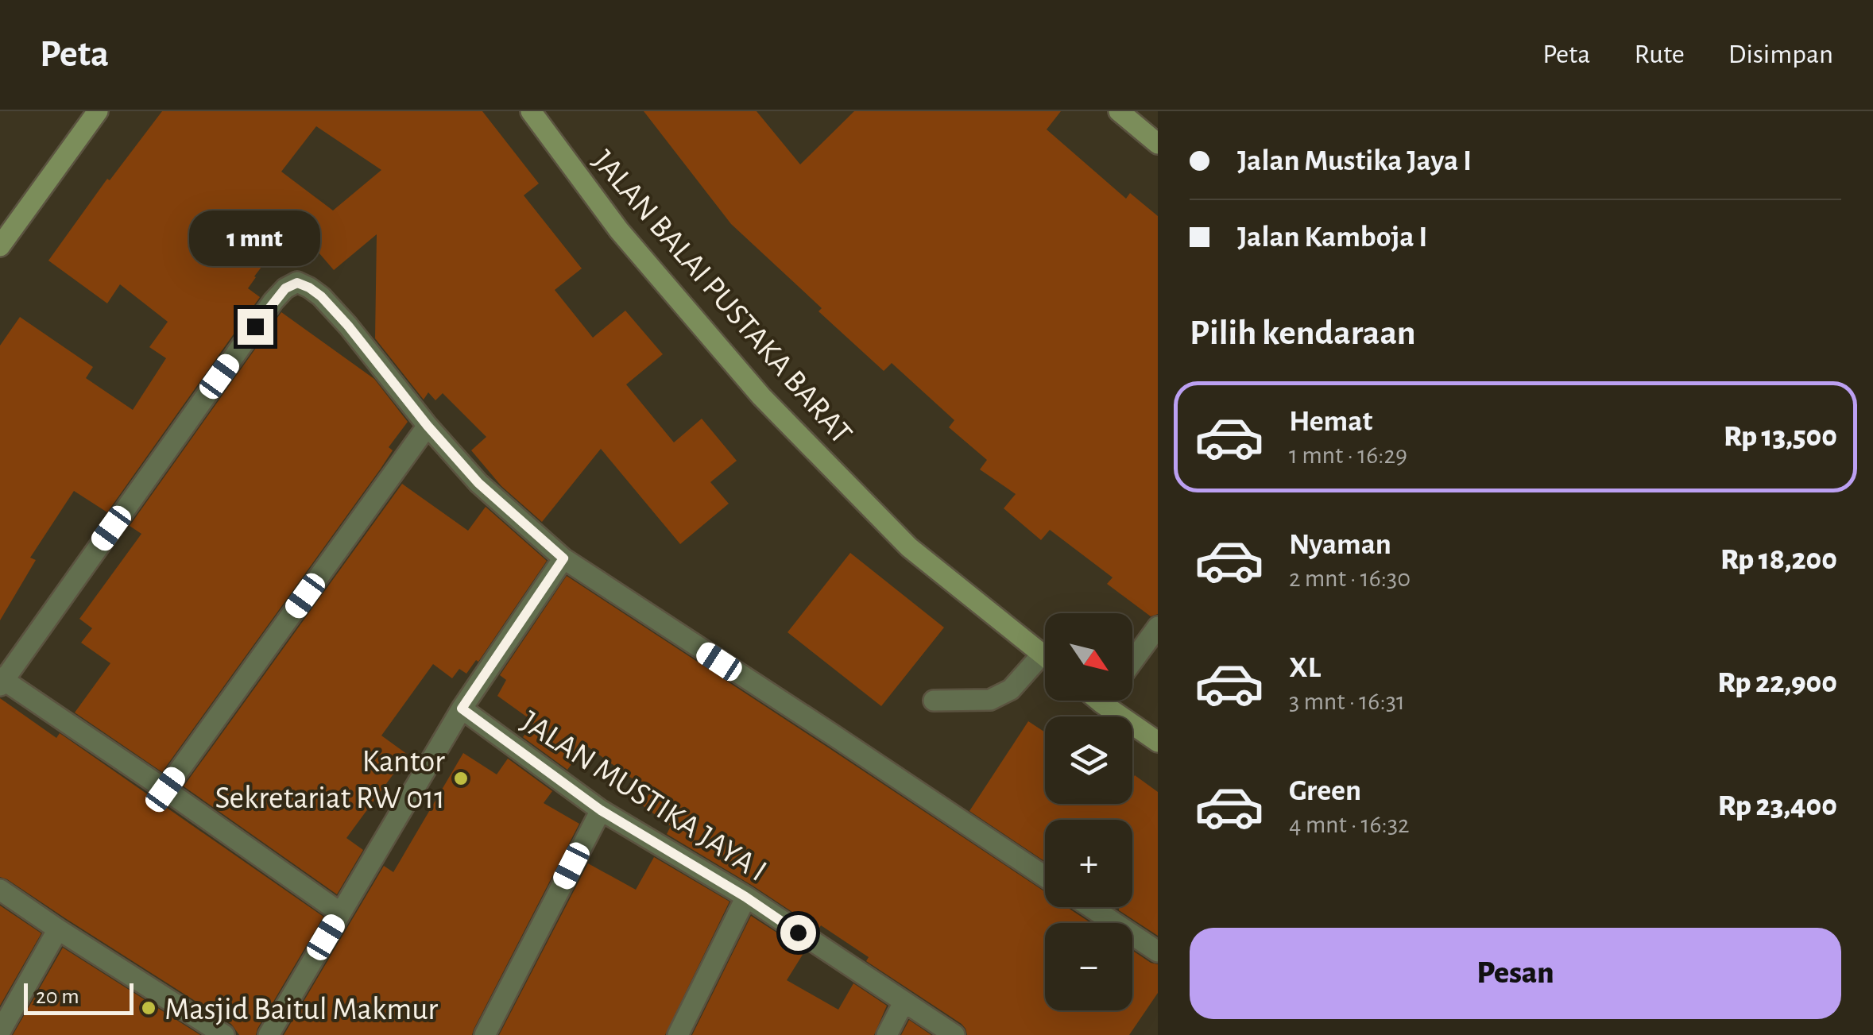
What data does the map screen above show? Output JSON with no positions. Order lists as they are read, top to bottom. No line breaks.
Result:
{"streets":{"street":["JALAN BALAI PUSTAKA BARAT","JALAN MUSTIKA JAYA I"]},"places":["Kantor Sekretariat RW 011","Masjid Baitul Makmur"],"scale_bar":"20 m","north":"bottom right","page":{"header":"Peta","nav":["Peta","Rute","Disimpan"],"banner":["Jalan Mustika Jaya I","Jalan Kamboja I"],"bubble":"1 mnt","heading":"Pilih kendaraan","list":[{"name":"Hemat","note":"1 mnt · 16:29","value":"Rp 13,500"},{"name":"Nyaman","note":"2 mnt · 16:30","value":"Rp 18,200"},{"name":"XL","note":"3 mnt · 16:31","value":"Rp 22,900"},{"name":"Green","note":"4 mnt · 16:32","value":"Rp 23,400"}],"map_buttons":["+","−"],"buttons":"Pesan","scale":"20 m"}}
